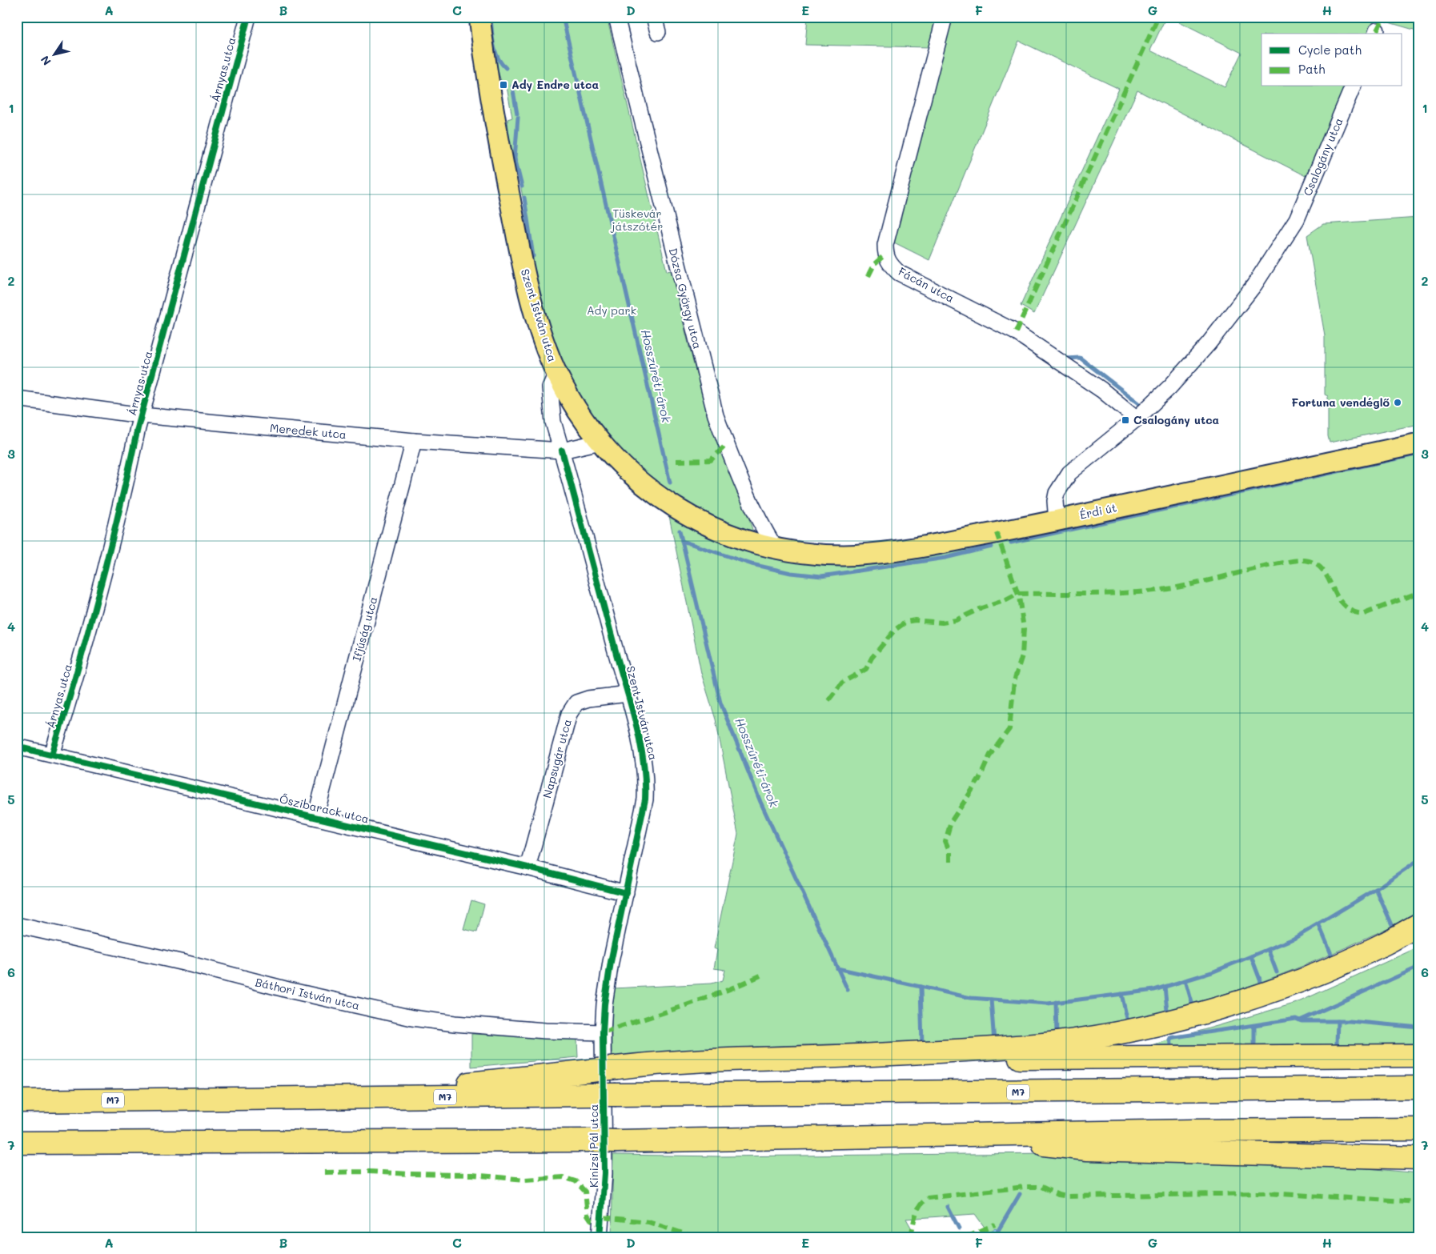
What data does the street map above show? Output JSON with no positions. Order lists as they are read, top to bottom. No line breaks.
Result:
{"streets":{"highway":["M7"],"main road":["Szent István utca","Érdi út"],"street":["Árnyas utca","Csalogány utca","Fácán utca","Dózsa György utca","Meredek utca","Ifjúság utca","Napsugár utca","Őszibarack utca","Báthori István utca","Kinizsi Pál utca"]},"crossings":[["Árnyas utca","Meredek utca"],["Árnyas utca","Őszibarack utca"],["Csalogány utca","Fácán utca"],["Csalogány utca","Érdi út"],["Dózsa György utca","Érdi út"],["Szent István utca","Meredek utca"],["Szent István utca","Érdi út"],["Szent István utca","Napsugár utca"],["Szent István utca","Őszibarack utca"],["Szent István utca","Báthori István utca"],["Szent István utca","Kinizsi Pál utca"],["Meredek utca","Érdi út"],["Meredek utca","Ifjúság utca"],["Ifjúság utca","Őszibarack utca"],["Napsugár utca","Őszibarack utca"]],"water":["Hosszúréti-árok"],"parks":["Tüskevár játszótér","Ady park"],"places":{"transit":["Ady Endre utca","Csalogány utca"],"other":["Fortuna vendéglő"]},"legend":["Cycle path","Path"],"north":"bottom left","grid":{"columns":["A","B","C","D","E","F","G","H"],"rows":["1","2","3","4","5","6","7"]}}
